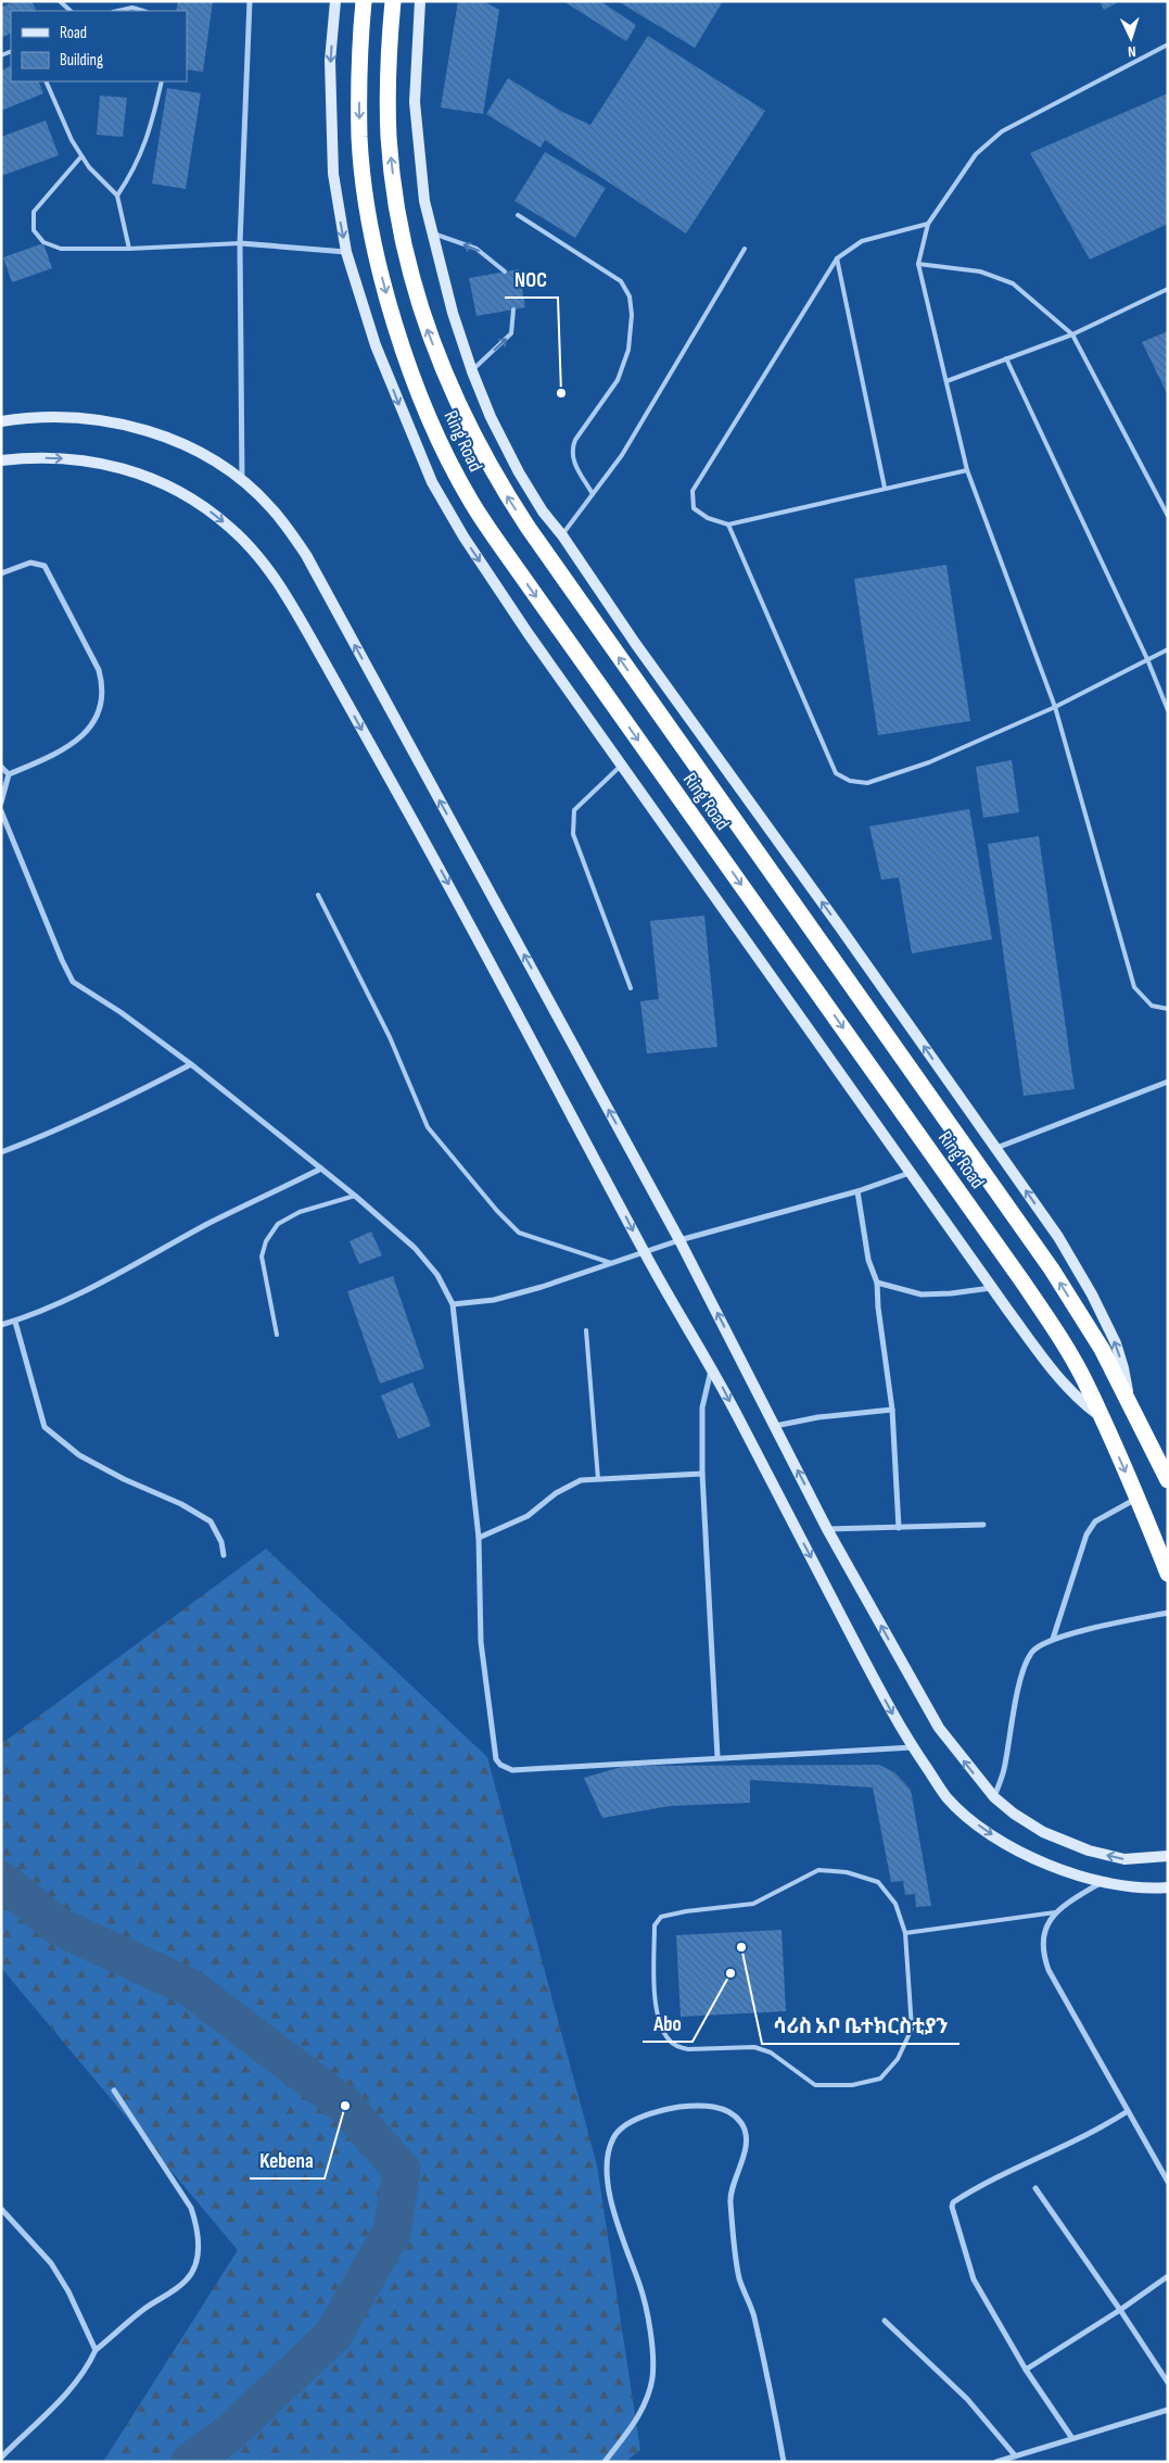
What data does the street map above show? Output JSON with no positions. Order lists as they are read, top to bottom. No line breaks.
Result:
{"streets":{"highway":["Ring Road"]},"places":["NOC","ሳሪስ አቦ ቤተክርስቲያን","Abo","Kebena"],"legend":["Road","Building"],"north":"bottom"}
